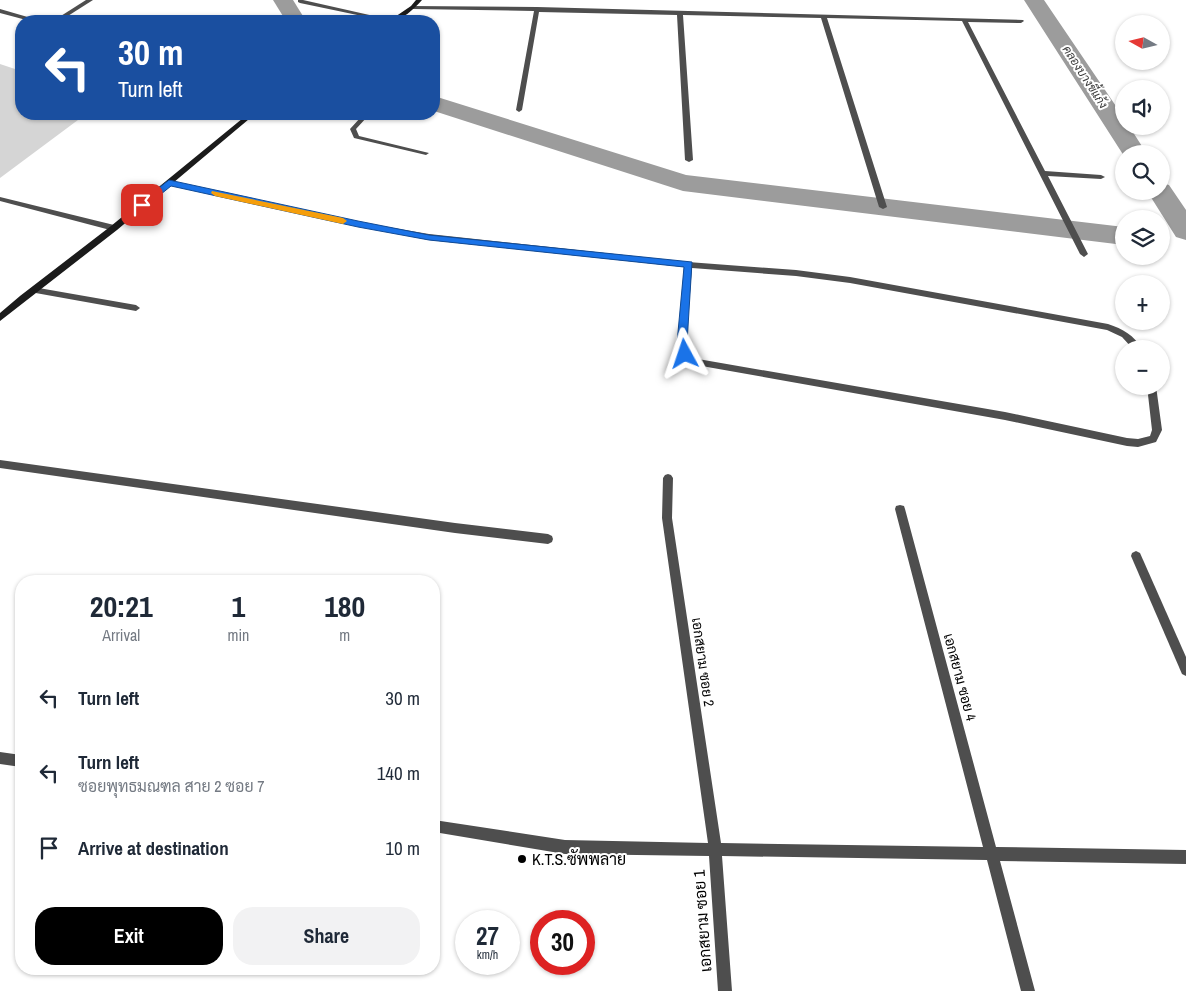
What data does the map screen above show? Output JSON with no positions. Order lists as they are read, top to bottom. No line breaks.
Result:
{"streets":{"street":["เอกสยาม ซอย 2","เอกสยาม ซอย 4","เอกสยาม ซอย 1"]},"crossings":[["เอกสยาม ซอย 2","เอกสยาม ซอย 1"]],"water":["คลองบางขี้แก้ง"],"places":["K.T.S.ซัพพลาย"],"north":"left","page":{"map_buttons":["+","−"],"turn":["30 m","Turn left"],"eta":["20:21","Arrival","1","min","180","m"],"list":[{"name":"Turn left","value":"30 m"},{"name":"Turn left","note":"ซอยพุทธมณฑล สาย 2 ซอย 7","value":"140 m"},{"name":"Arrive at destination","value":"10 m"}],"buttons":["Exit","Share"],"speed":"27 km/h","limit":"30"}}
